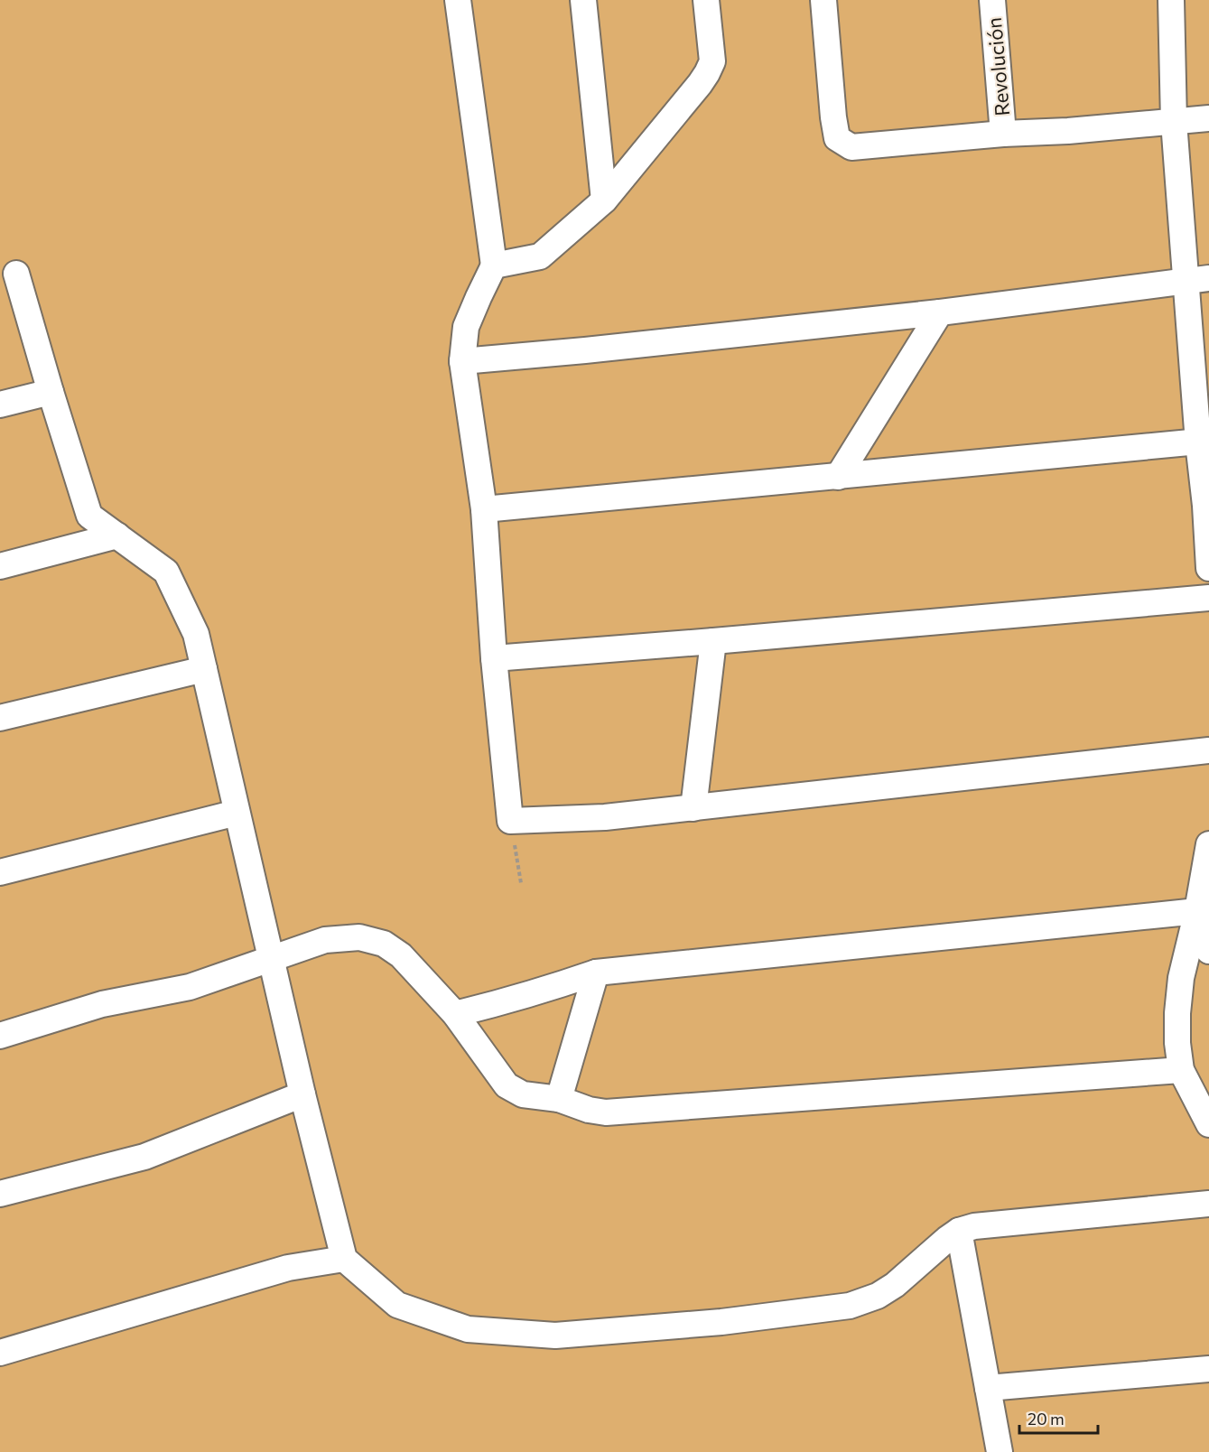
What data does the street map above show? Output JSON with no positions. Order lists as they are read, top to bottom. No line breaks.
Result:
{"streets":{"street":["Revolución"]},"scale_bar":"20 m"}
